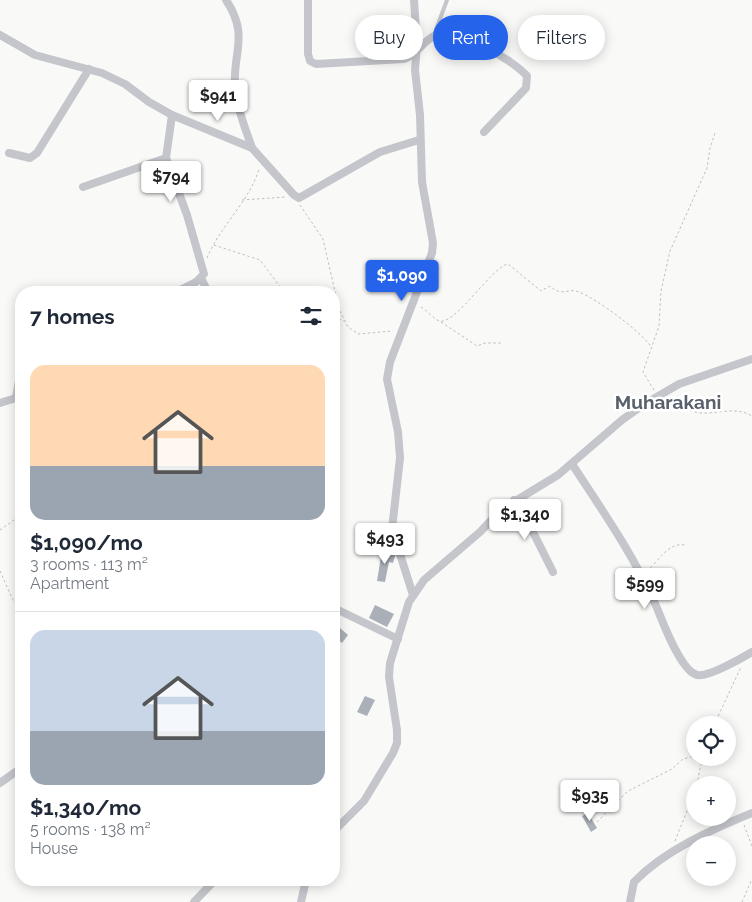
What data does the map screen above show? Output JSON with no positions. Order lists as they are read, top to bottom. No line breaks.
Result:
{"districts":["Muharakani"],"page":{"chip":["Buy","Rent","Filters"],"price":["$941","$794","$1,090","$1,340","$493","$599","$935"],"heading":"7 homes","list":[{"name":"$1,090/mo","note":"3 rooms · 113 m² · Apartment"},{"name":"$1,340/mo","note":"5 rooms · 138 m² · House"}],"map_buttons":["+","−"]}}
